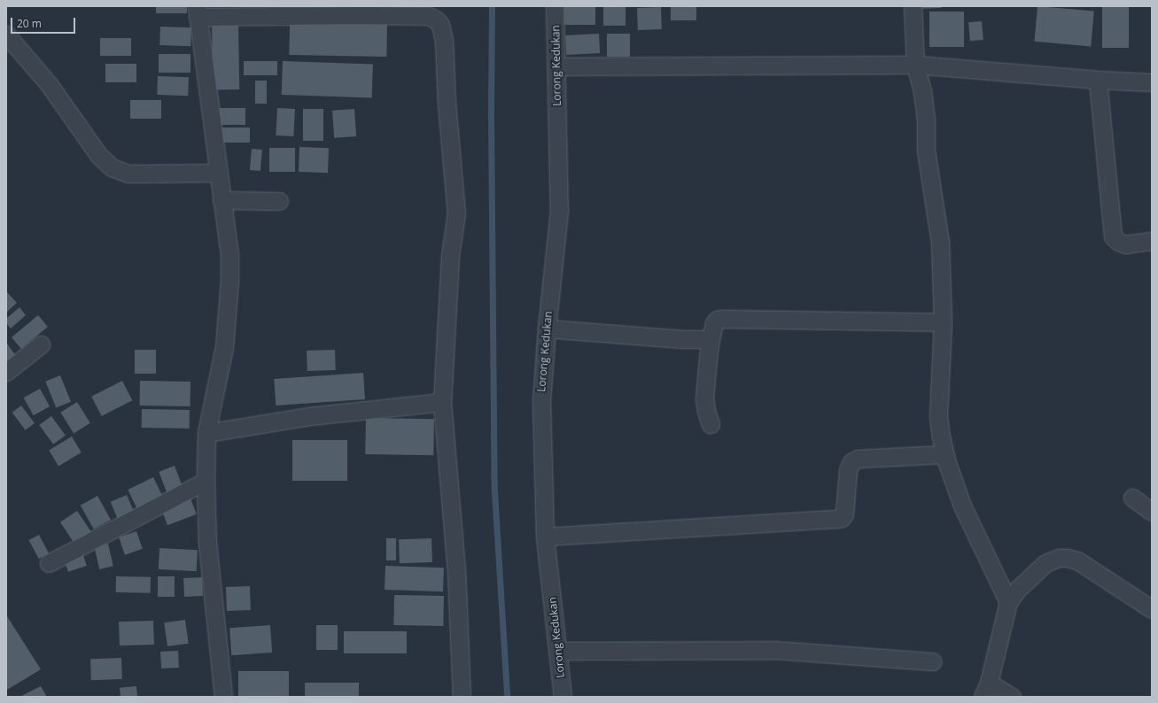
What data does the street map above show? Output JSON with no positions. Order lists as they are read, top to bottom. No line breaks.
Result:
{"streets":{"street":["Lorong Kedukan"]},"scale_bar":"20 m"}
